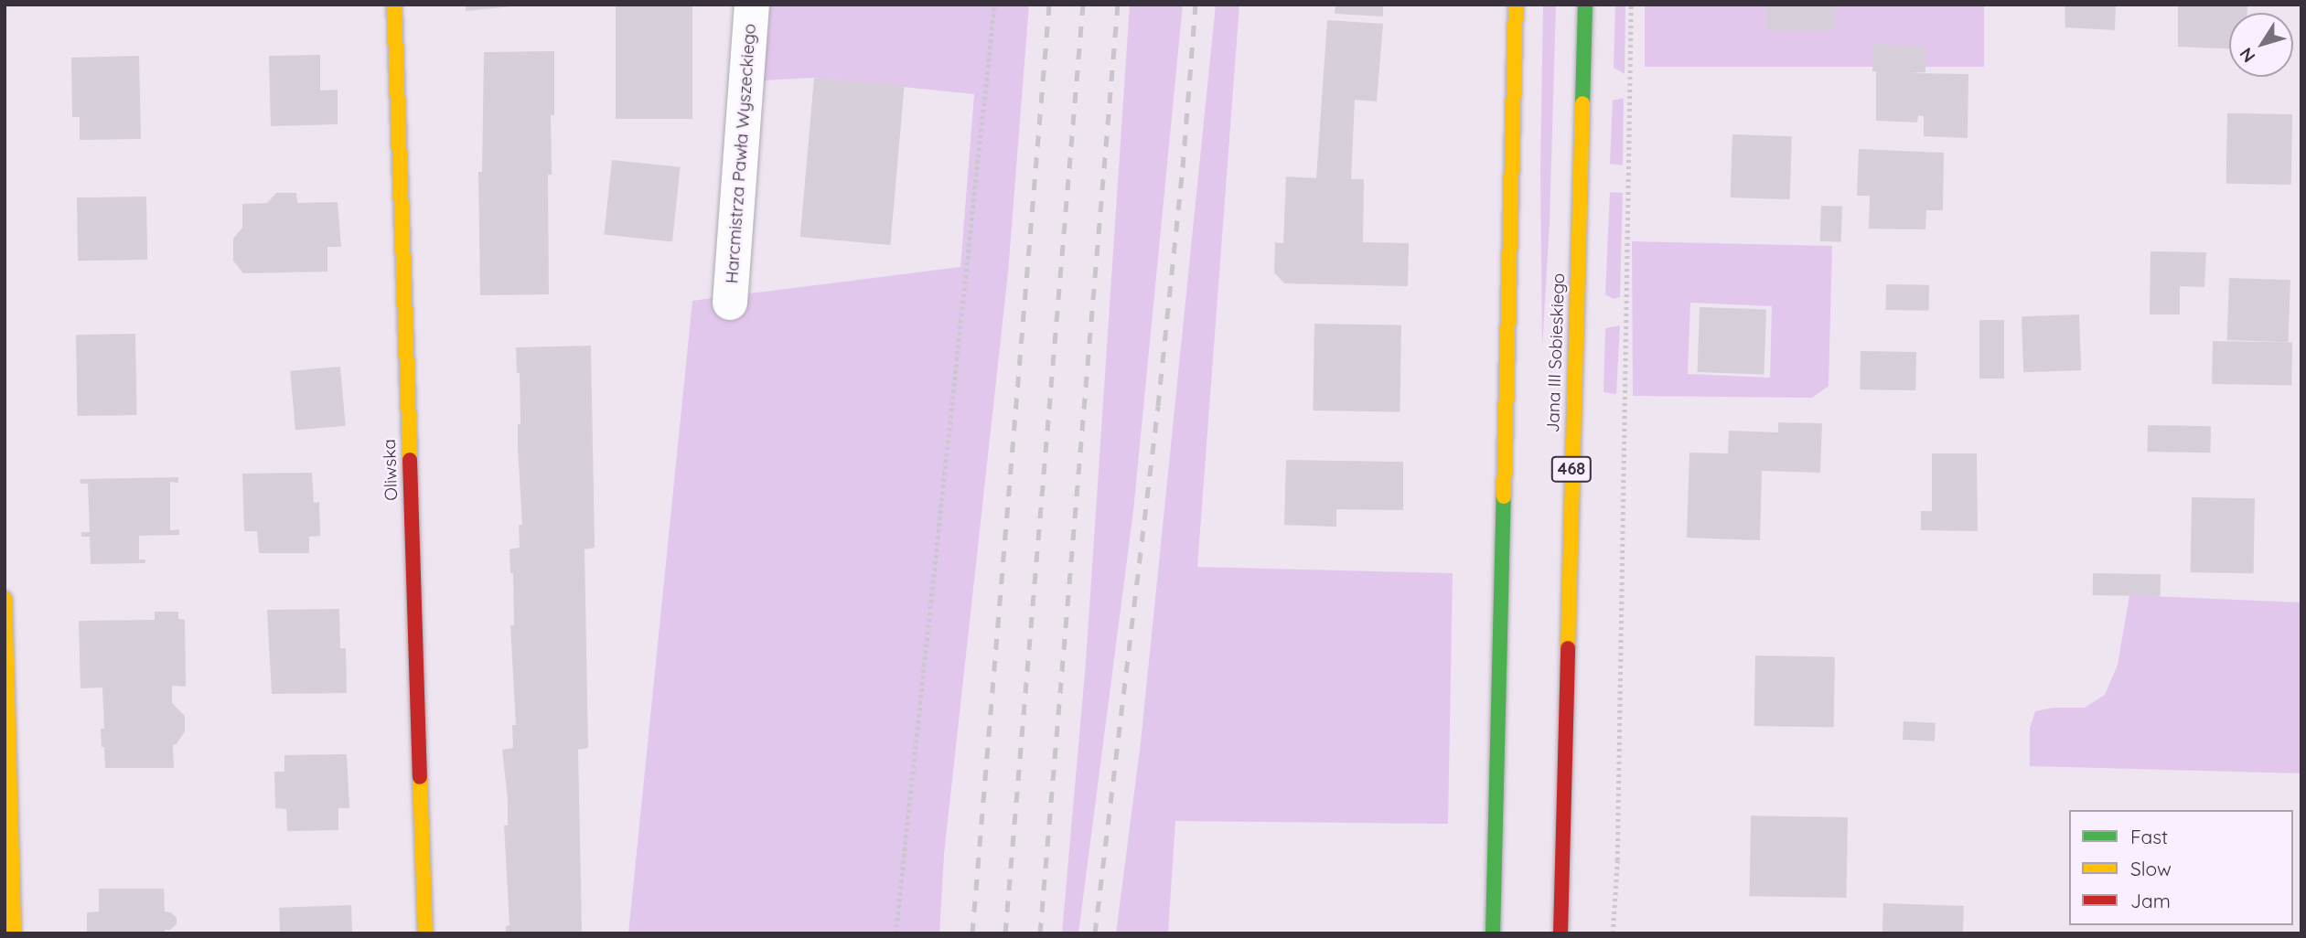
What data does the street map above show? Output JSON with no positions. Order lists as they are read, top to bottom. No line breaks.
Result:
{"streets":{"main road":["Jana III Sobieskiego","468","Oliwska"],"street":["Harcmistrza Pawła Wyszeckiego"]},"legend":["Fast","Slow","Jam"],"north":"bottom left"}
